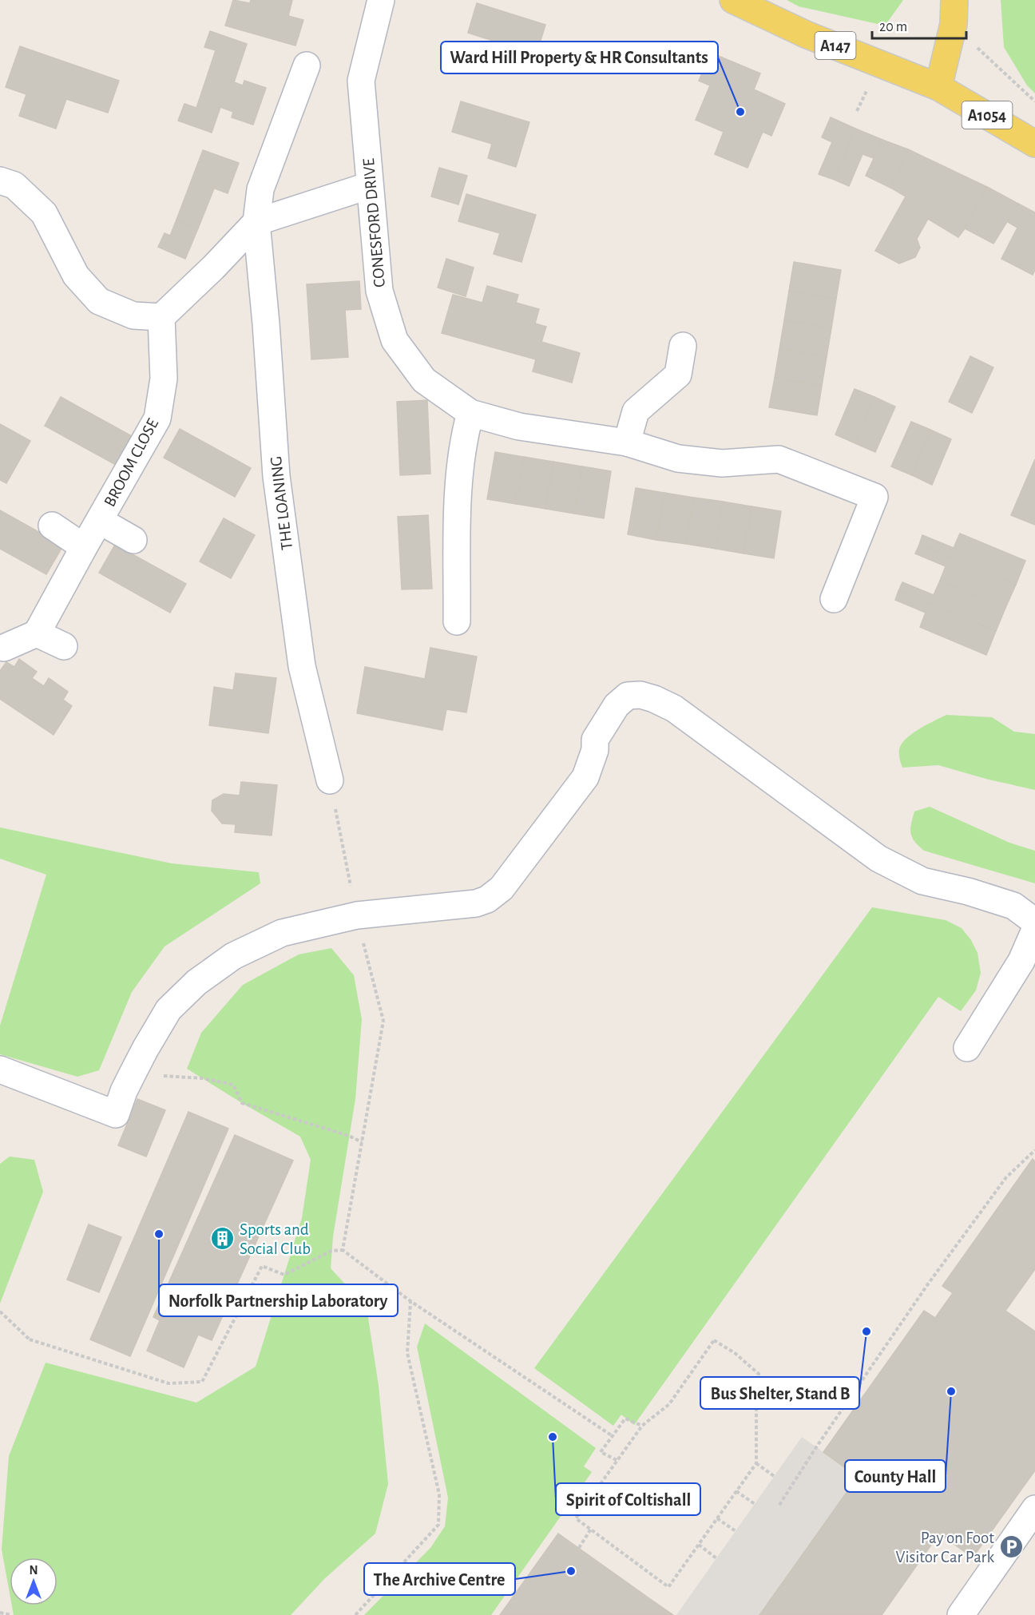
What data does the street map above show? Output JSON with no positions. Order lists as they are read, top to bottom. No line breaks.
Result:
{"streets":{"main road":["A147","A1054"],"street":["CONESFORD DRIVE","BROOM CLOSE","THE LOANING"]},"crossings":[["A147","A1054"]],"places":{"other":["Ward Hill Property & HR Consultants","Norfolk Partnership Laboratory","Bus Shelter, Stand B","County Hall","Spirit of Coltishall","The Archive Centre"],"building":["Sports and Social Club"],"parking":["Pay on Foot Visitor Car Park"]},"scale_bar":"20 m","north":"top"}
